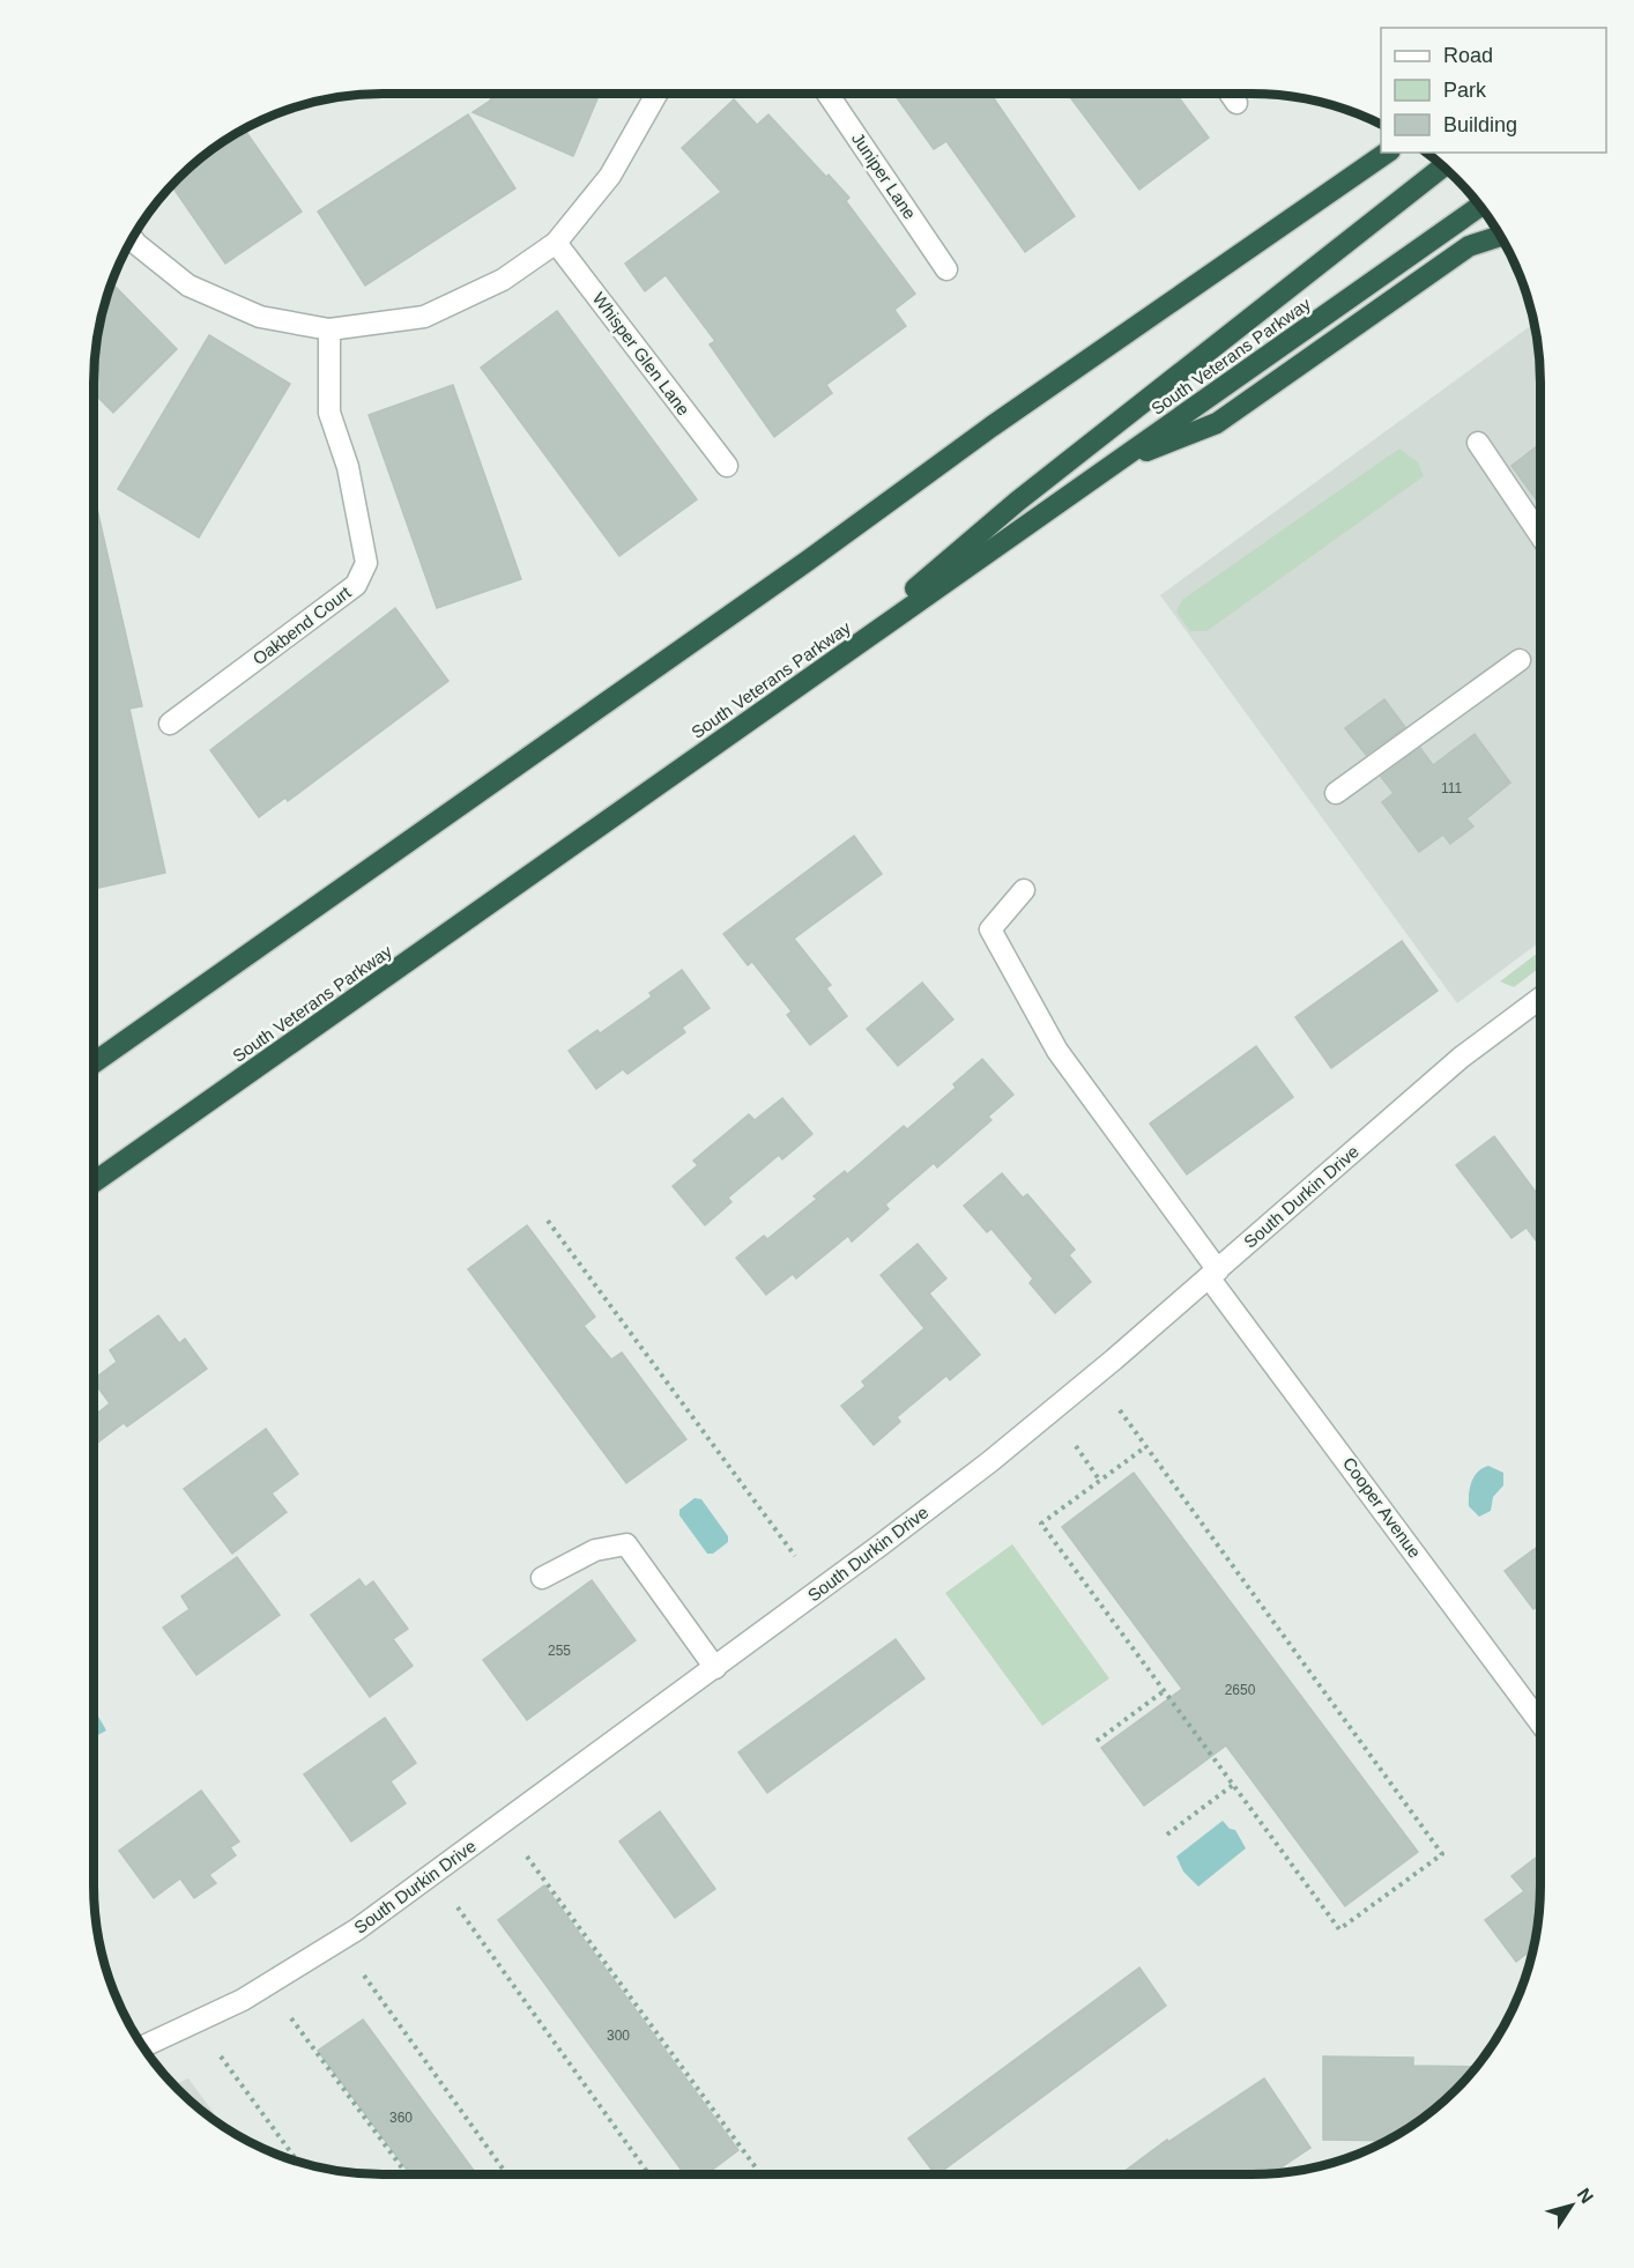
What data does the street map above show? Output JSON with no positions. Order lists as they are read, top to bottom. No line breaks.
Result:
{"streets":{"highway":["South Veterans Parkway"],"street":["Juniper Lane","Whisper Glen Lane","Oakbend Court","South Durkin Drive","Cooper Avenue"]},"crossings":[["South Durkin Drive","Cooper Avenue"]],"house_numbers":["111","255","2650","300","360"],"legend":["Road","Park","Building"],"north":"top right"}
